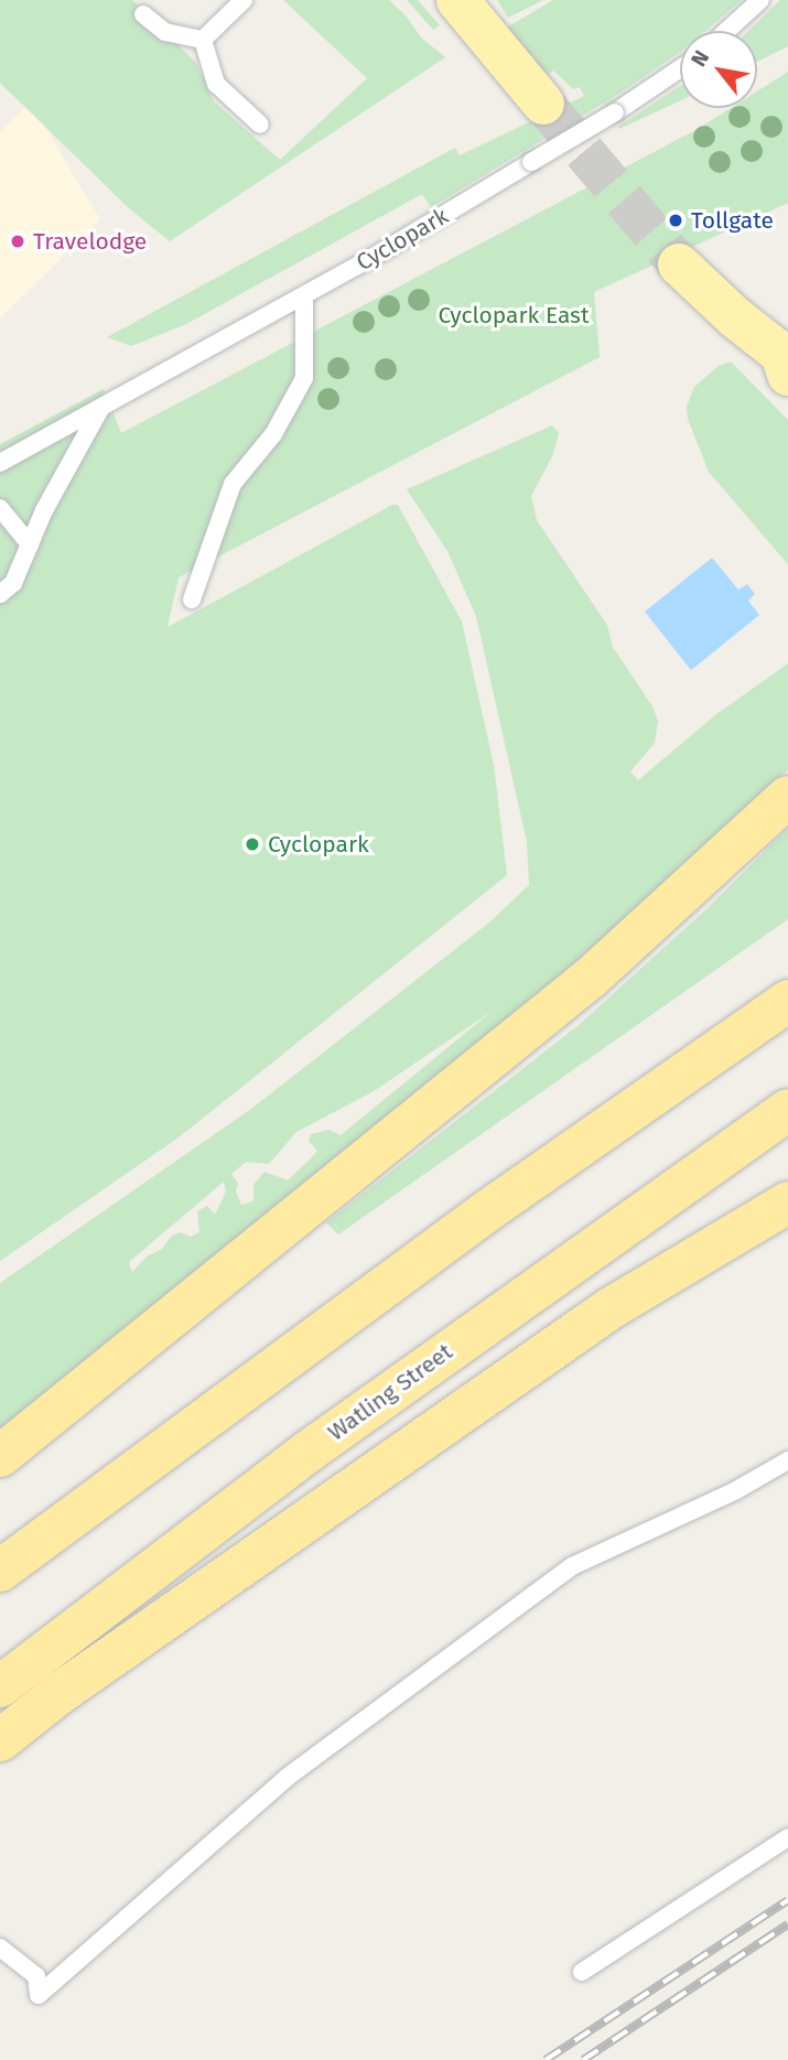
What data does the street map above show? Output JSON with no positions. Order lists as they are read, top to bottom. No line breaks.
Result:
{"streets":{"highway":["Watling Street"],"lane":["Cyclopark"]},"parks":["Cyclopark East"],"places":["Tollgate","Travelodge","Cyclopark"],"north":"top left"}
